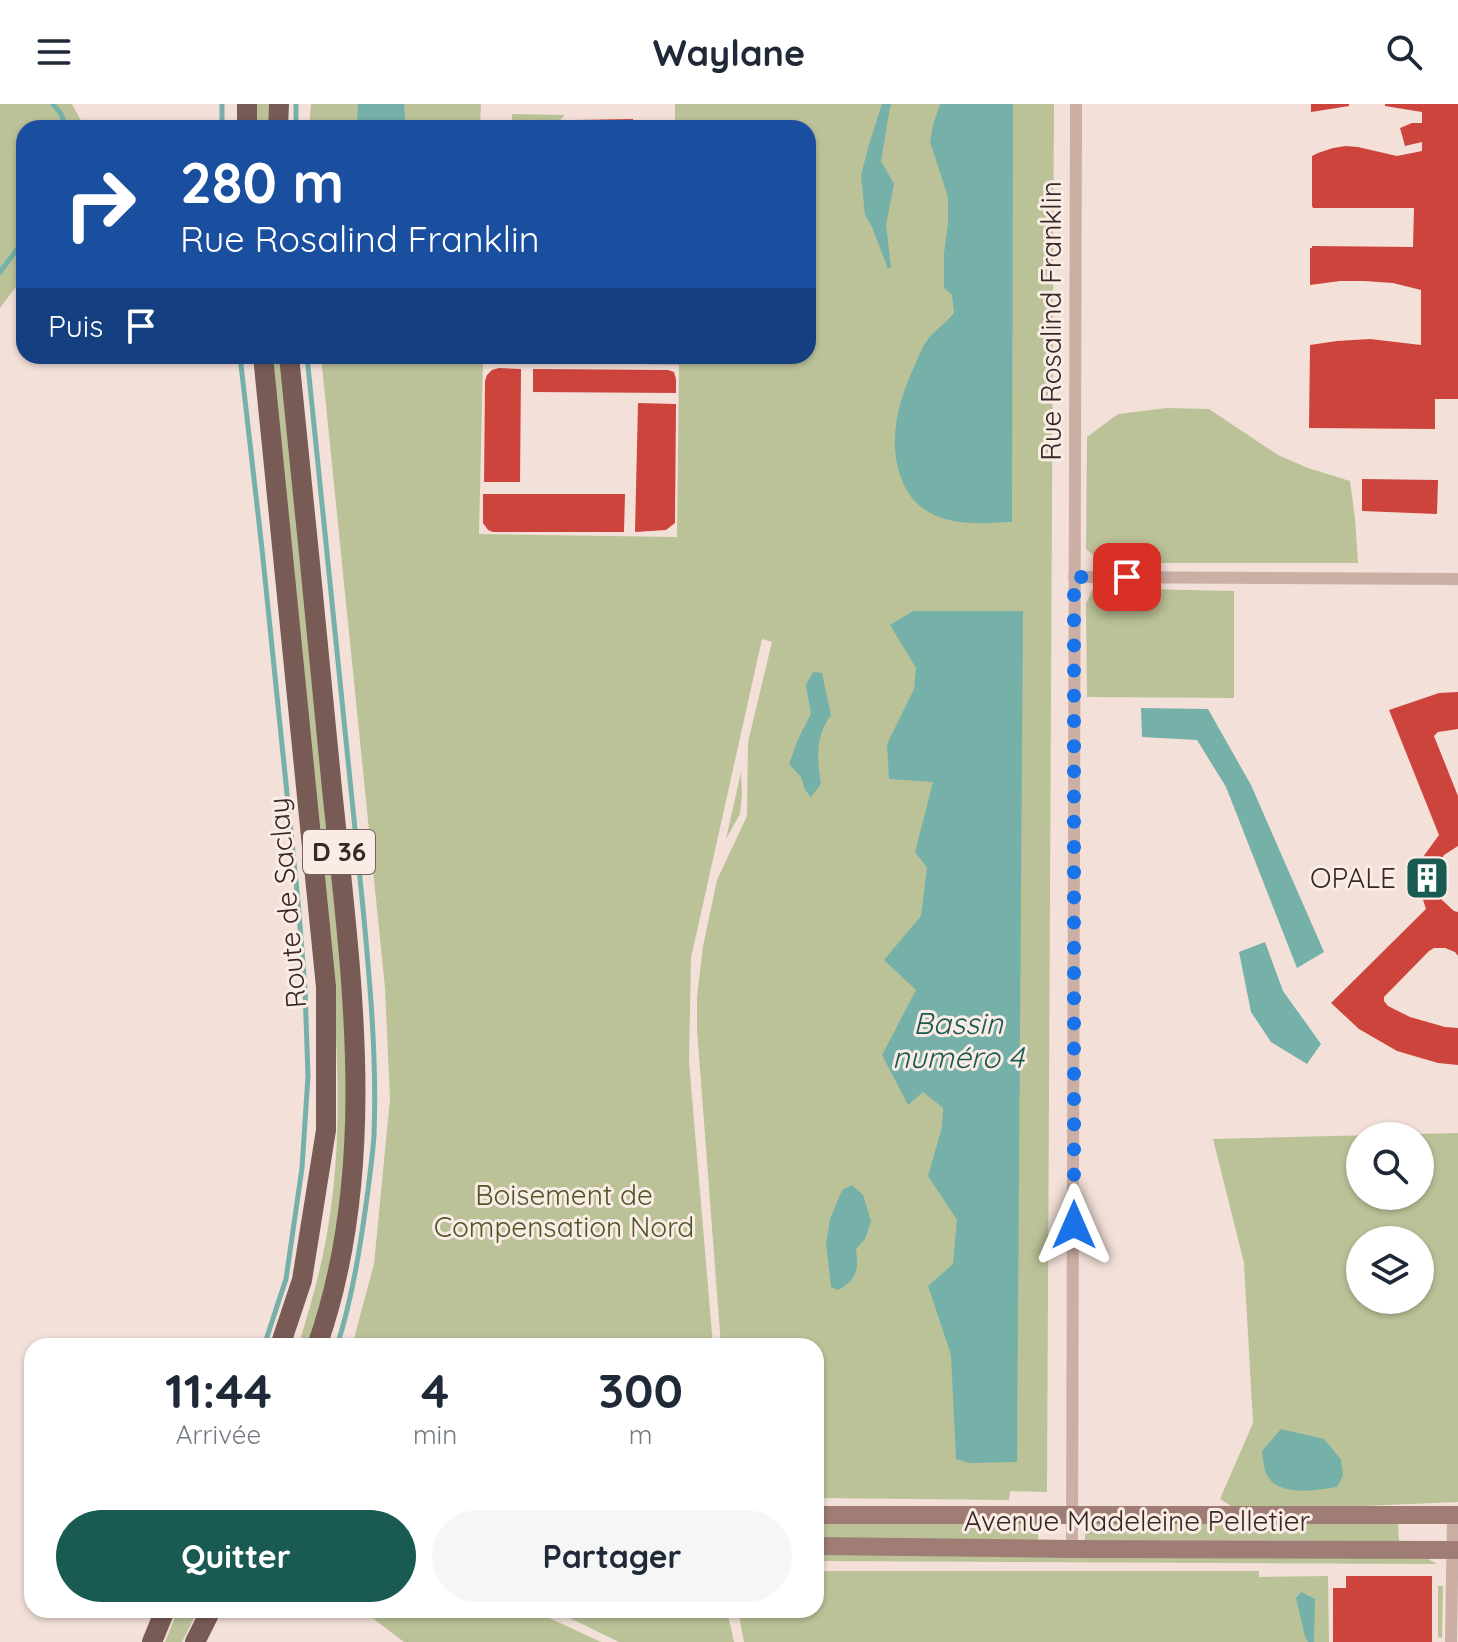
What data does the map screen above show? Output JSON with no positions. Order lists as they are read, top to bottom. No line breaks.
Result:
{"streets":{"main road":["D 36","Route de Saclay"],"street":["Rue Rosalind Franklin","Avenue Madeleine Pelletier"]},"crossings":[["Rue Rosalind Franklin","Avenue Madeleine Pelletier"]],"water":["Bassin numéro 4"],"parks":["Boisement de Compensation Nord"],"places":{"building":["OPALE"]},"page":{"header":"Waylane","turn":["280 m","Rue Rosalind Franklin"],"then":"Puis","eta":["11:44","Arrivée","4","min","300","m"],"buttons":["Quitter","Partager"]}}
